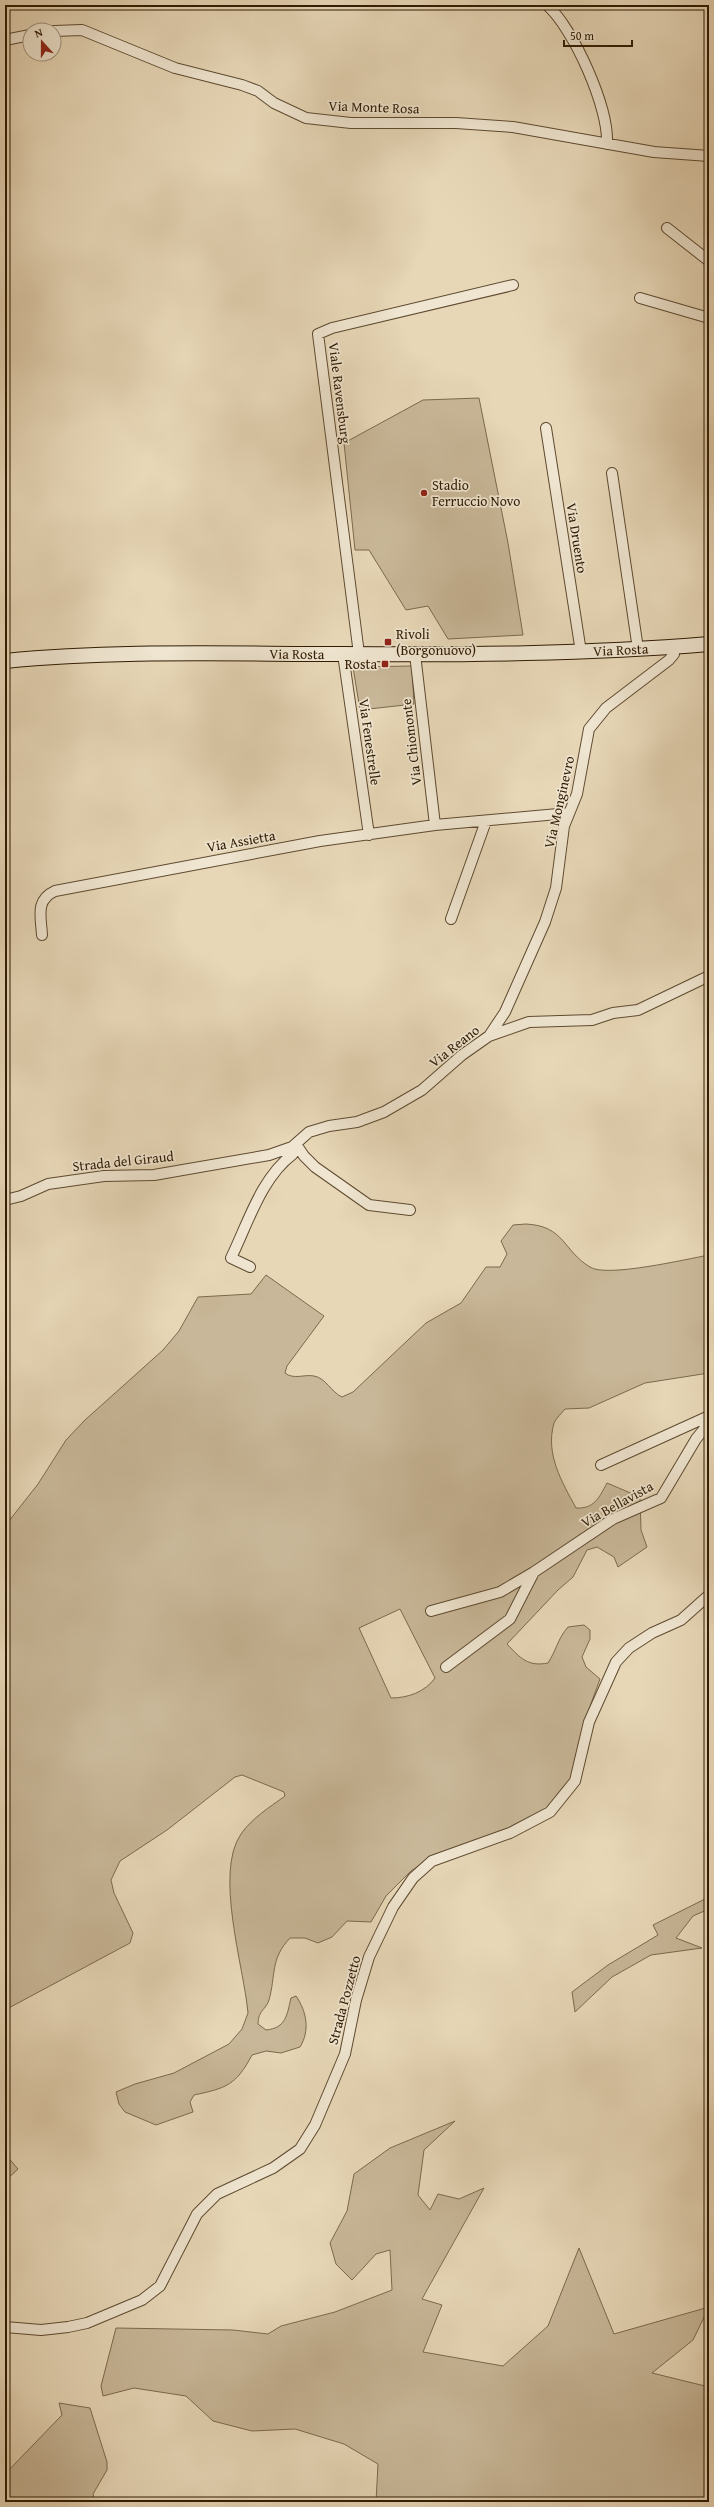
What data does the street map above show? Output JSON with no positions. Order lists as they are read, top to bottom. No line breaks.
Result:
{"streets":{"street":["Via Monte Rosa","Viale Ravensburg","Via Druento","Via Rosta","Via Fenestrelle","Via Chiomonte","Via Monginevro","Via Assietta","Via Reano","Strada del Giraud","Via Bellavista","Strada Pozzetto"]},"crossings":[["Viale Ravensburg","Via Rosta"],["Via Druento","Via Rosta"],["Via Rosta","Via Fenestrelle"],["Via Rosta","Via Chiomonte"],["Via Rosta","Via Monginevro"],["Via Fenestrelle","Via Assietta"],["Via Chiomonte","Via Assietta"],["Via Monginevro","Via Assietta"],["Via Monginevro","Via Reano"],["Via Reano","Strada del Giraud"]],"places":{"other":["Stadio Ferruccio Novo"],"transit":["Rivoli (Borgonuovo)","Rosta"]},"scale_bar":"50 m","north":"top"}
